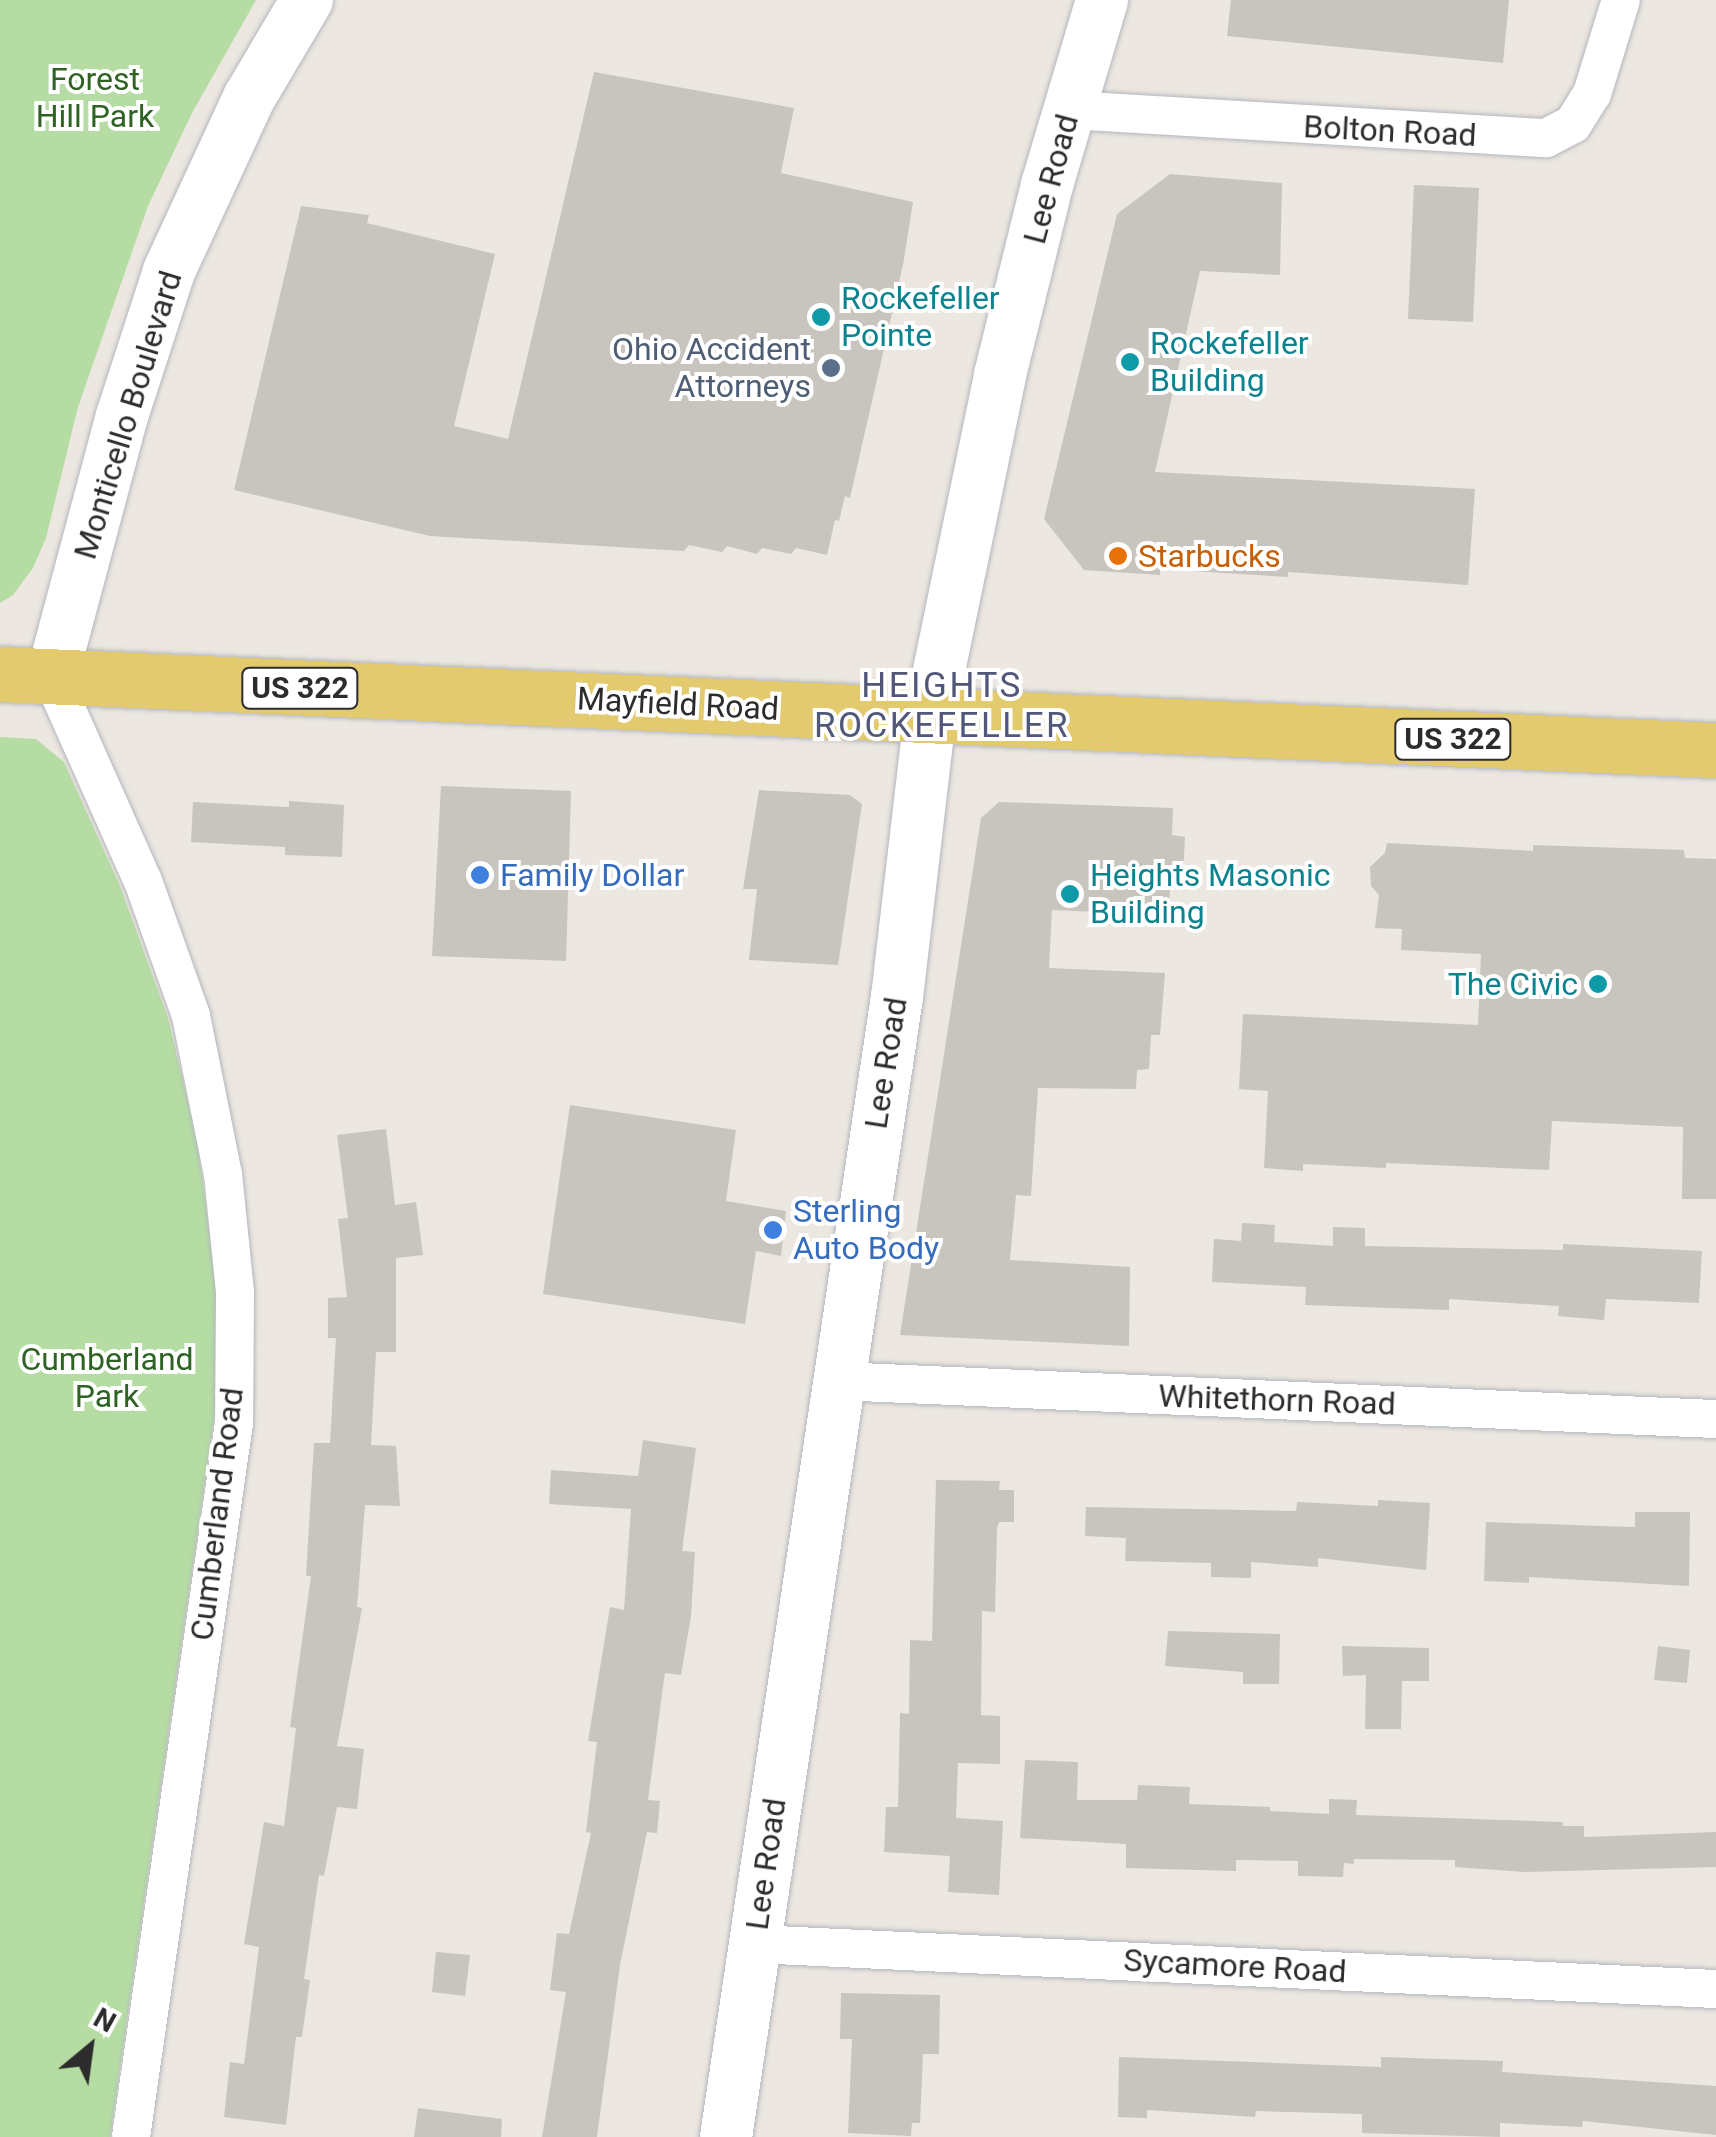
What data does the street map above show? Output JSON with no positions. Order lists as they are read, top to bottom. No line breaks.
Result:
{"streets":{"main road":["Lee Road","Monticello Boulevard","US 322","Mayfield Road"],"street":["Bolton Road","Whitethorn Road","Cumberland Road","Sycamore Road"]},"crossings":[["Bolton Road","Lee Road"],["Lee Road","Mayfield Road"],["Lee Road","Whitethorn Road"],["Lee Road","Sycamore Road"],["Monticello Boulevard","Mayfield Road"],["Monticello Boulevard","Cumberland Road"],["Mayfield Road","Cumberland Road"]],"districts":["HEIGHTS ROCKEFELLER"],"parks":["Forest Hill Park","Cumberland Park"],"places":["Rockefeller Pointe","Rockefeller Building","Ohio Accident Attorneys","Starbucks","Family Dollar","Heights Masonic Building","The Civic","Sterling Auto Body"],"north":"top right"}
